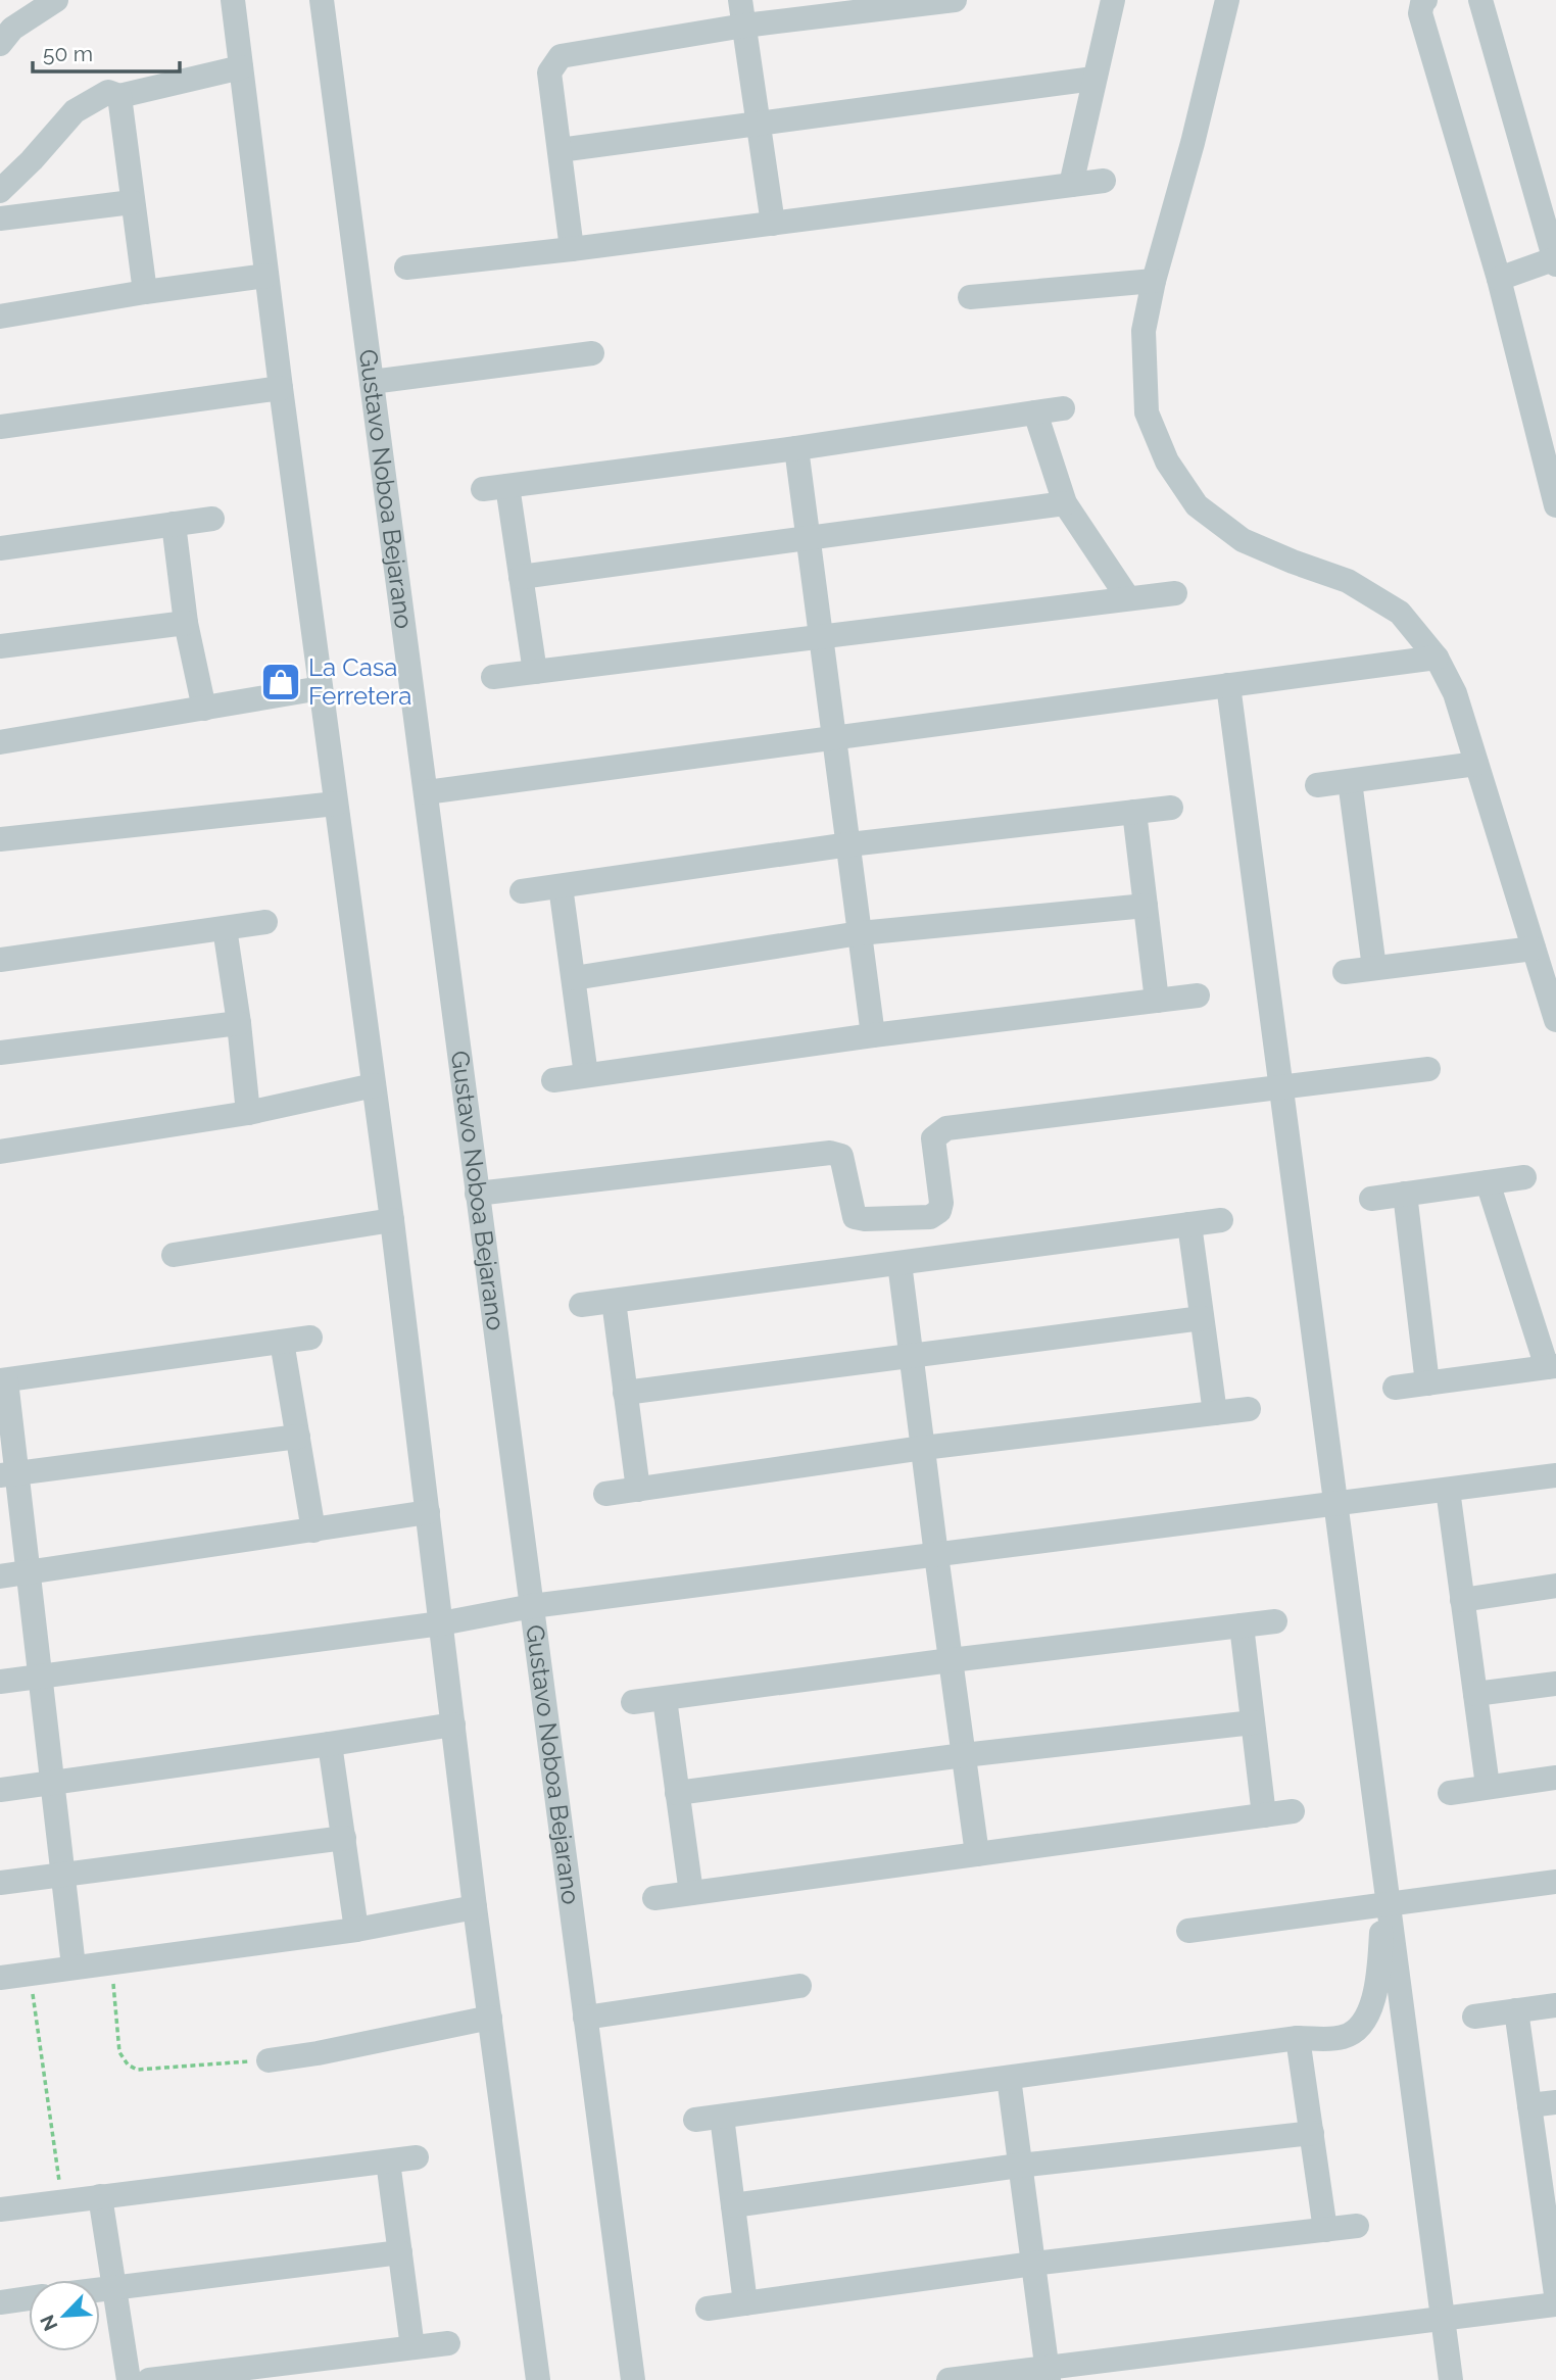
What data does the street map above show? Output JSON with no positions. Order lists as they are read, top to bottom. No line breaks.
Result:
{"streets":{"street":["Gustavo Noboa Bejarano"]},"places":{"shop":["La Casa Ferretera"]},"scale_bar":"50 m","north":"bottom left"}
